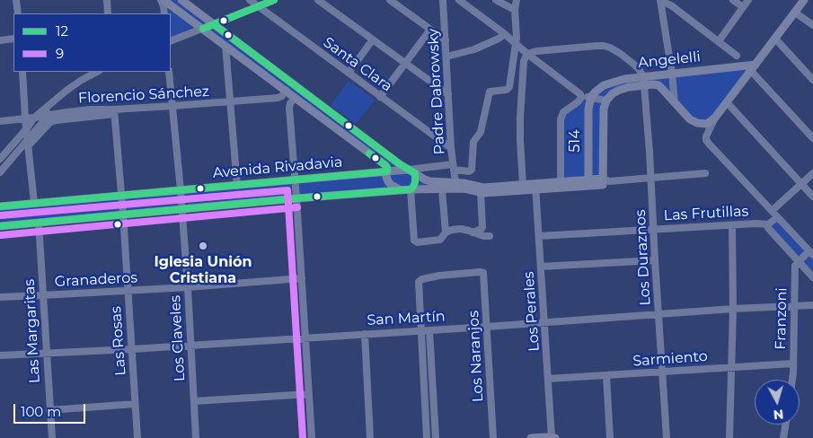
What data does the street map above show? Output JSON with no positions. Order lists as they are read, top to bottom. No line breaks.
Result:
{"streets":{"main road":["Angelelli","514","Avenida Rivadavia"],"street":["Santa Clara","Padre Dabrowsky","Florencio Sánchez","Las Frutillas","Los Duraznos","Granaderos","Los Perales","San Martín","Franzoni","Las Margaritas","Los Claveles","Las Rosas","Los Naranjos","Sarmiento"]},"crossings":[["Angelelli","514"],["Angelelli","Los Duraznos"],["Santa Clara","Padre Dabrowsky"],["Padre Dabrowsky","Avenida Rivadavia"],["Florencio Sánchez","Los Claveles"],["Florencio Sánchez","Las Rosas"],["514","Avenida Rivadavia"],["Avenida Rivadavia","Los Duraznos"],["Avenida Rivadavia","Los Perales"],["Avenida Rivadavia","Las Margaritas"],["Avenida Rivadavia","Los Claveles"],["Avenida Rivadavia","Las Rosas"],["Las Frutillas","Los Duraznos"],["Las Frutillas","Los Perales"],["Los Duraznos","San Martín"],["Los Duraznos","Sarmiento"],["Granaderos","Las Margaritas"],["Granaderos","Los Claveles"],["Granaderos","Las Rosas"],["Los Perales","San Martín"],["Los Perales","Sarmiento"],["San Martín","Franzoni"],["San Martín","Las Margaritas"],["San Martín","Los Claveles"],["San Martín","Las Rosas"],["San Martín","Los Naranjos"],["Franzoni","Sarmiento"]],"places":["Iglesia Unión Cristiana"],"lines":["transit line 12","transit line 9"],"legend":["12","9"],"scale_bar":"100 m","north":"bottom"}
